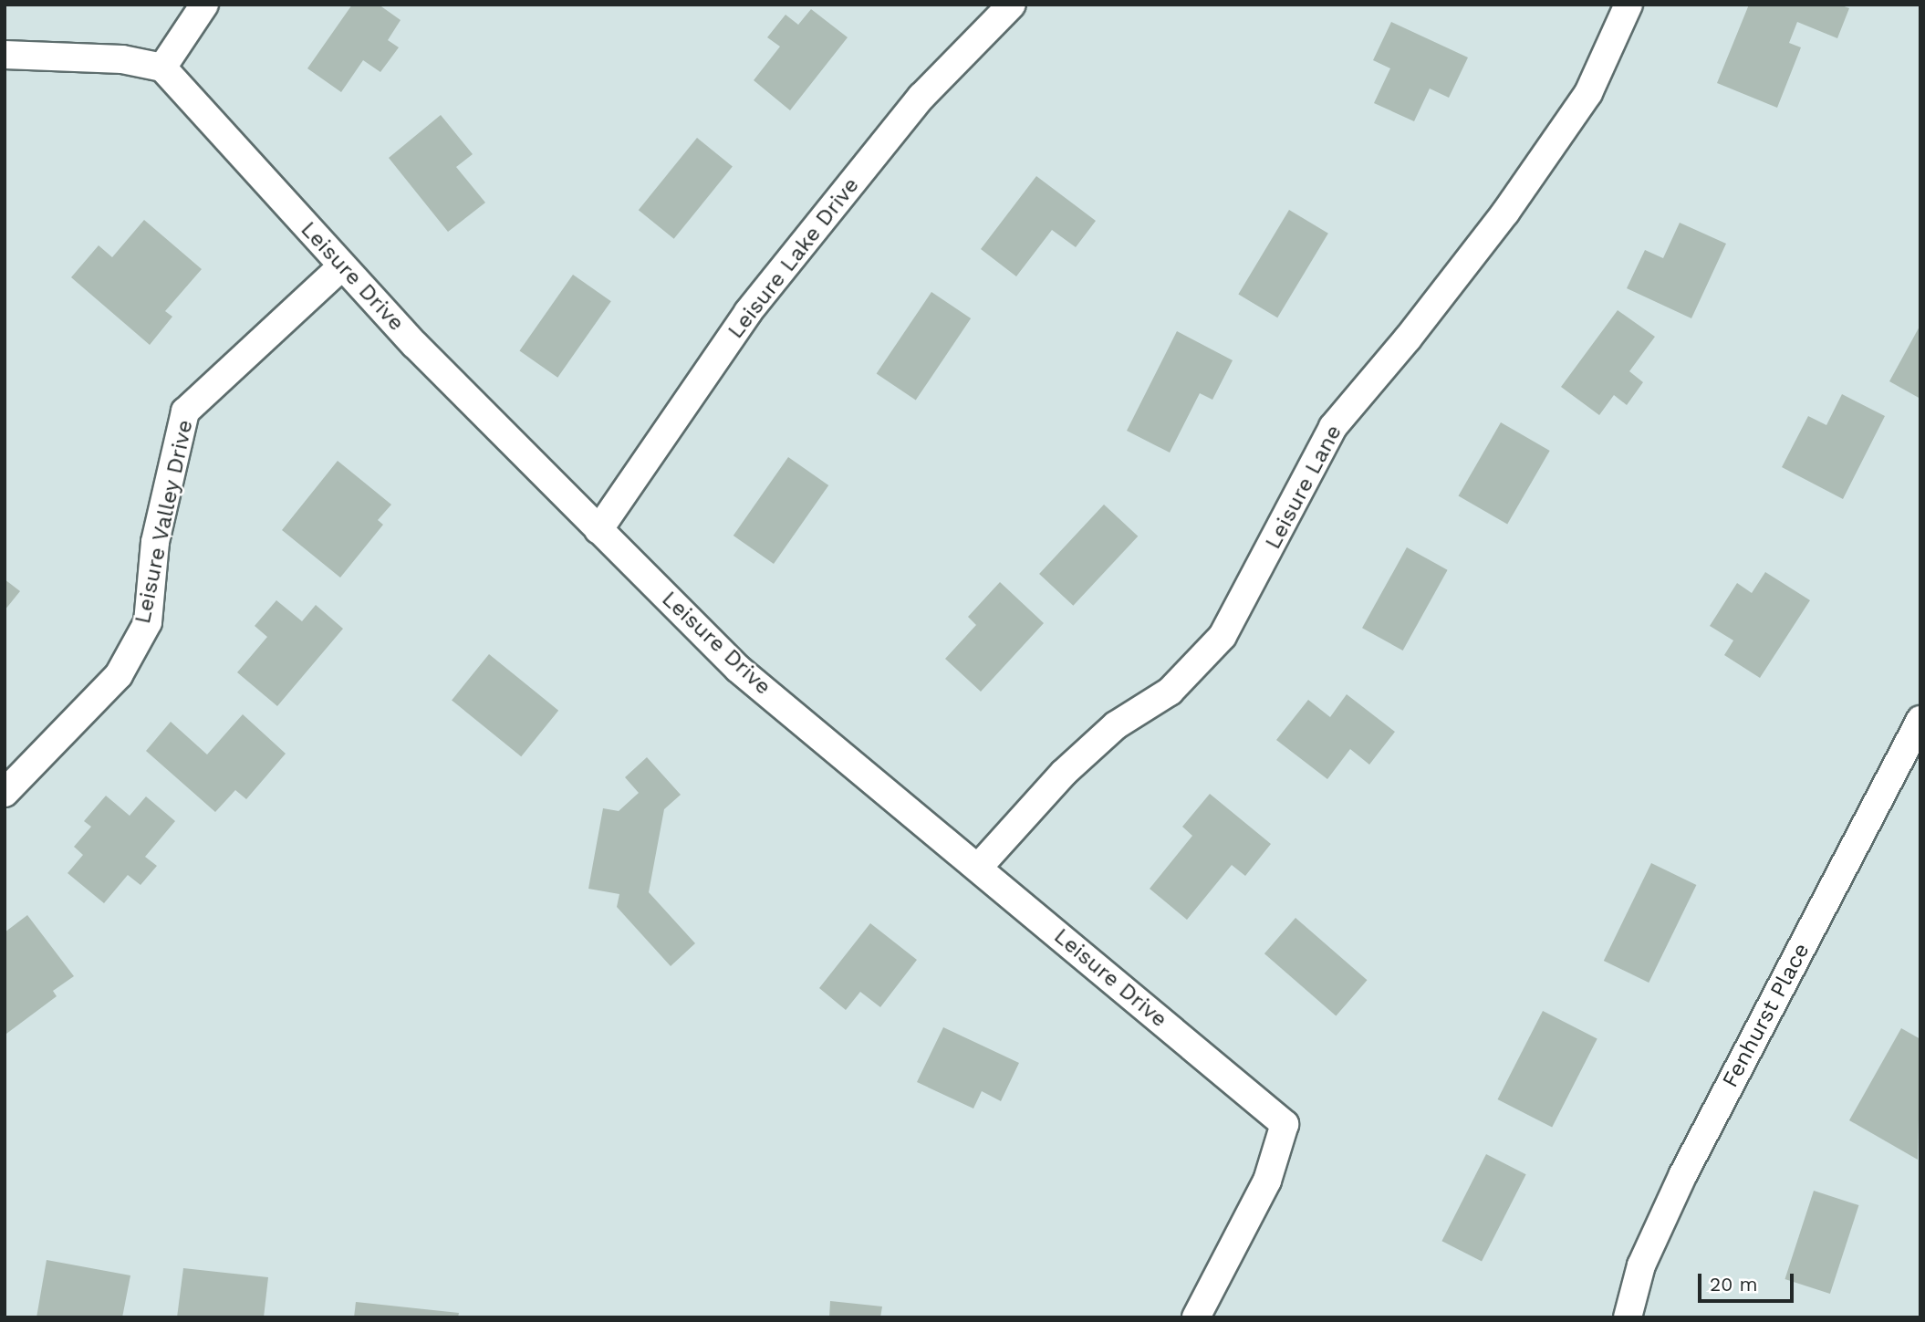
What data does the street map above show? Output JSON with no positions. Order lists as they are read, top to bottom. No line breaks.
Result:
{"streets":{"street":["Leisure Lake Drive","Leisure Drive","Leisure Lane","Leisure Valley Drive","Fenhurst Place"]},"crossings":[["Leisure Lake Drive","Leisure Drive"],["Leisure Drive","Leisure Lane"],["Leisure Drive","Leisure Valley Drive"]],"scale_bar":"20 m"}
